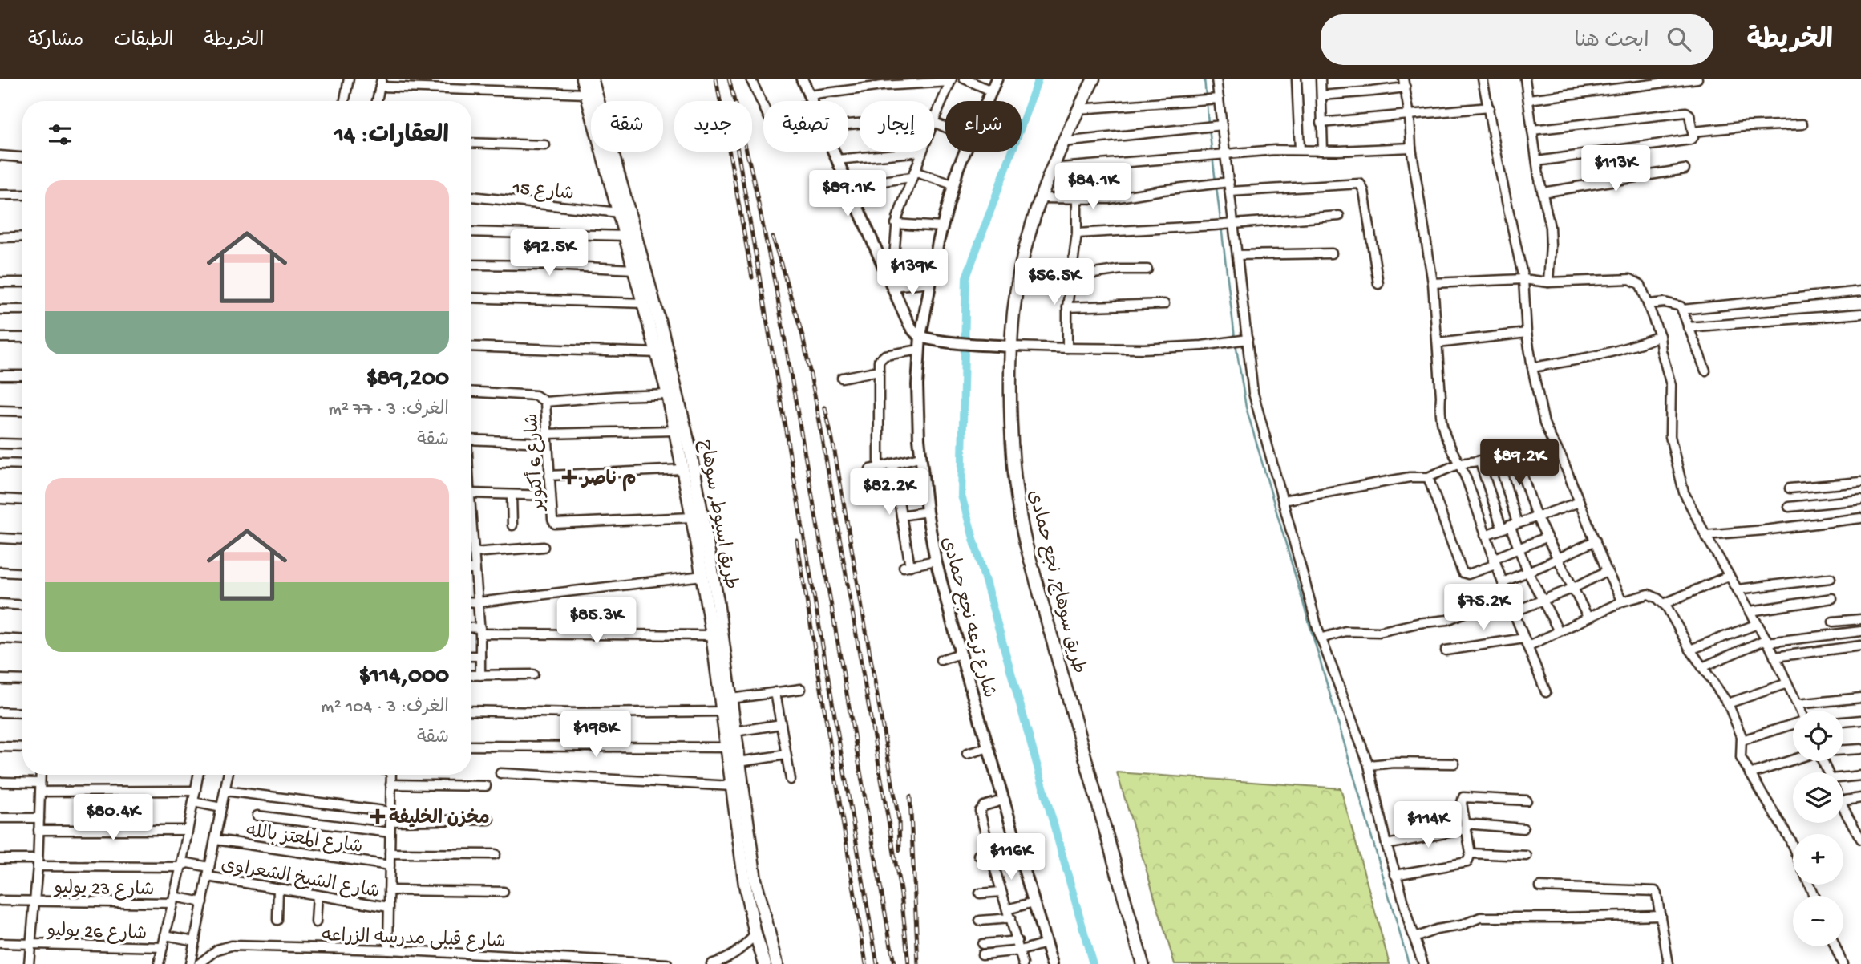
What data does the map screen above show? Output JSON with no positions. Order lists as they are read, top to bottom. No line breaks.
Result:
{"streets":{"main road":["طريق اسيوط, سوهاج","طريق سوهاج, نجع حمادى"],"street":["شارع 15","شارع 6 أكتوبر","شارع ترعه نجع حمادى","شارع المعتز بالله","شارع الشيخ الشعراوى","شارع 23 يوليو","شارع 26 يوليو","شارع قبلى مدرسه الزراعه"]},"crossings":[["شارع 15","طريق اسيوط, سوهاج"],["شارع 6 أكتوبر","طريق اسيوط, سوهاج"]],"places":{"health":["م ناصر","مخزن الخليفة"]},"page":{"header":"الخريطة","search":"ابحث هنا","nav":["الخريطة","الطبقات","مشاركة"],"chip":["شراء","إيجار","تصفية","جديد","شقة"],"heading":"العقارات: 14","price":["$113K","$84.1K","$89.1K","$92.5K","$139K","$56.5K","$89.2K","$82.2K","$75.2K","$85.3K","$198K","$80.4K","$114K","$116K"],"list":[{"name":"$89,200","note":"الغرف: 3 · 77 m² · شقة"},{"name":"$114,000","note":"الغرف: 3 · 104 m² · شقة"}],"map_buttons":["+","−"]}}
